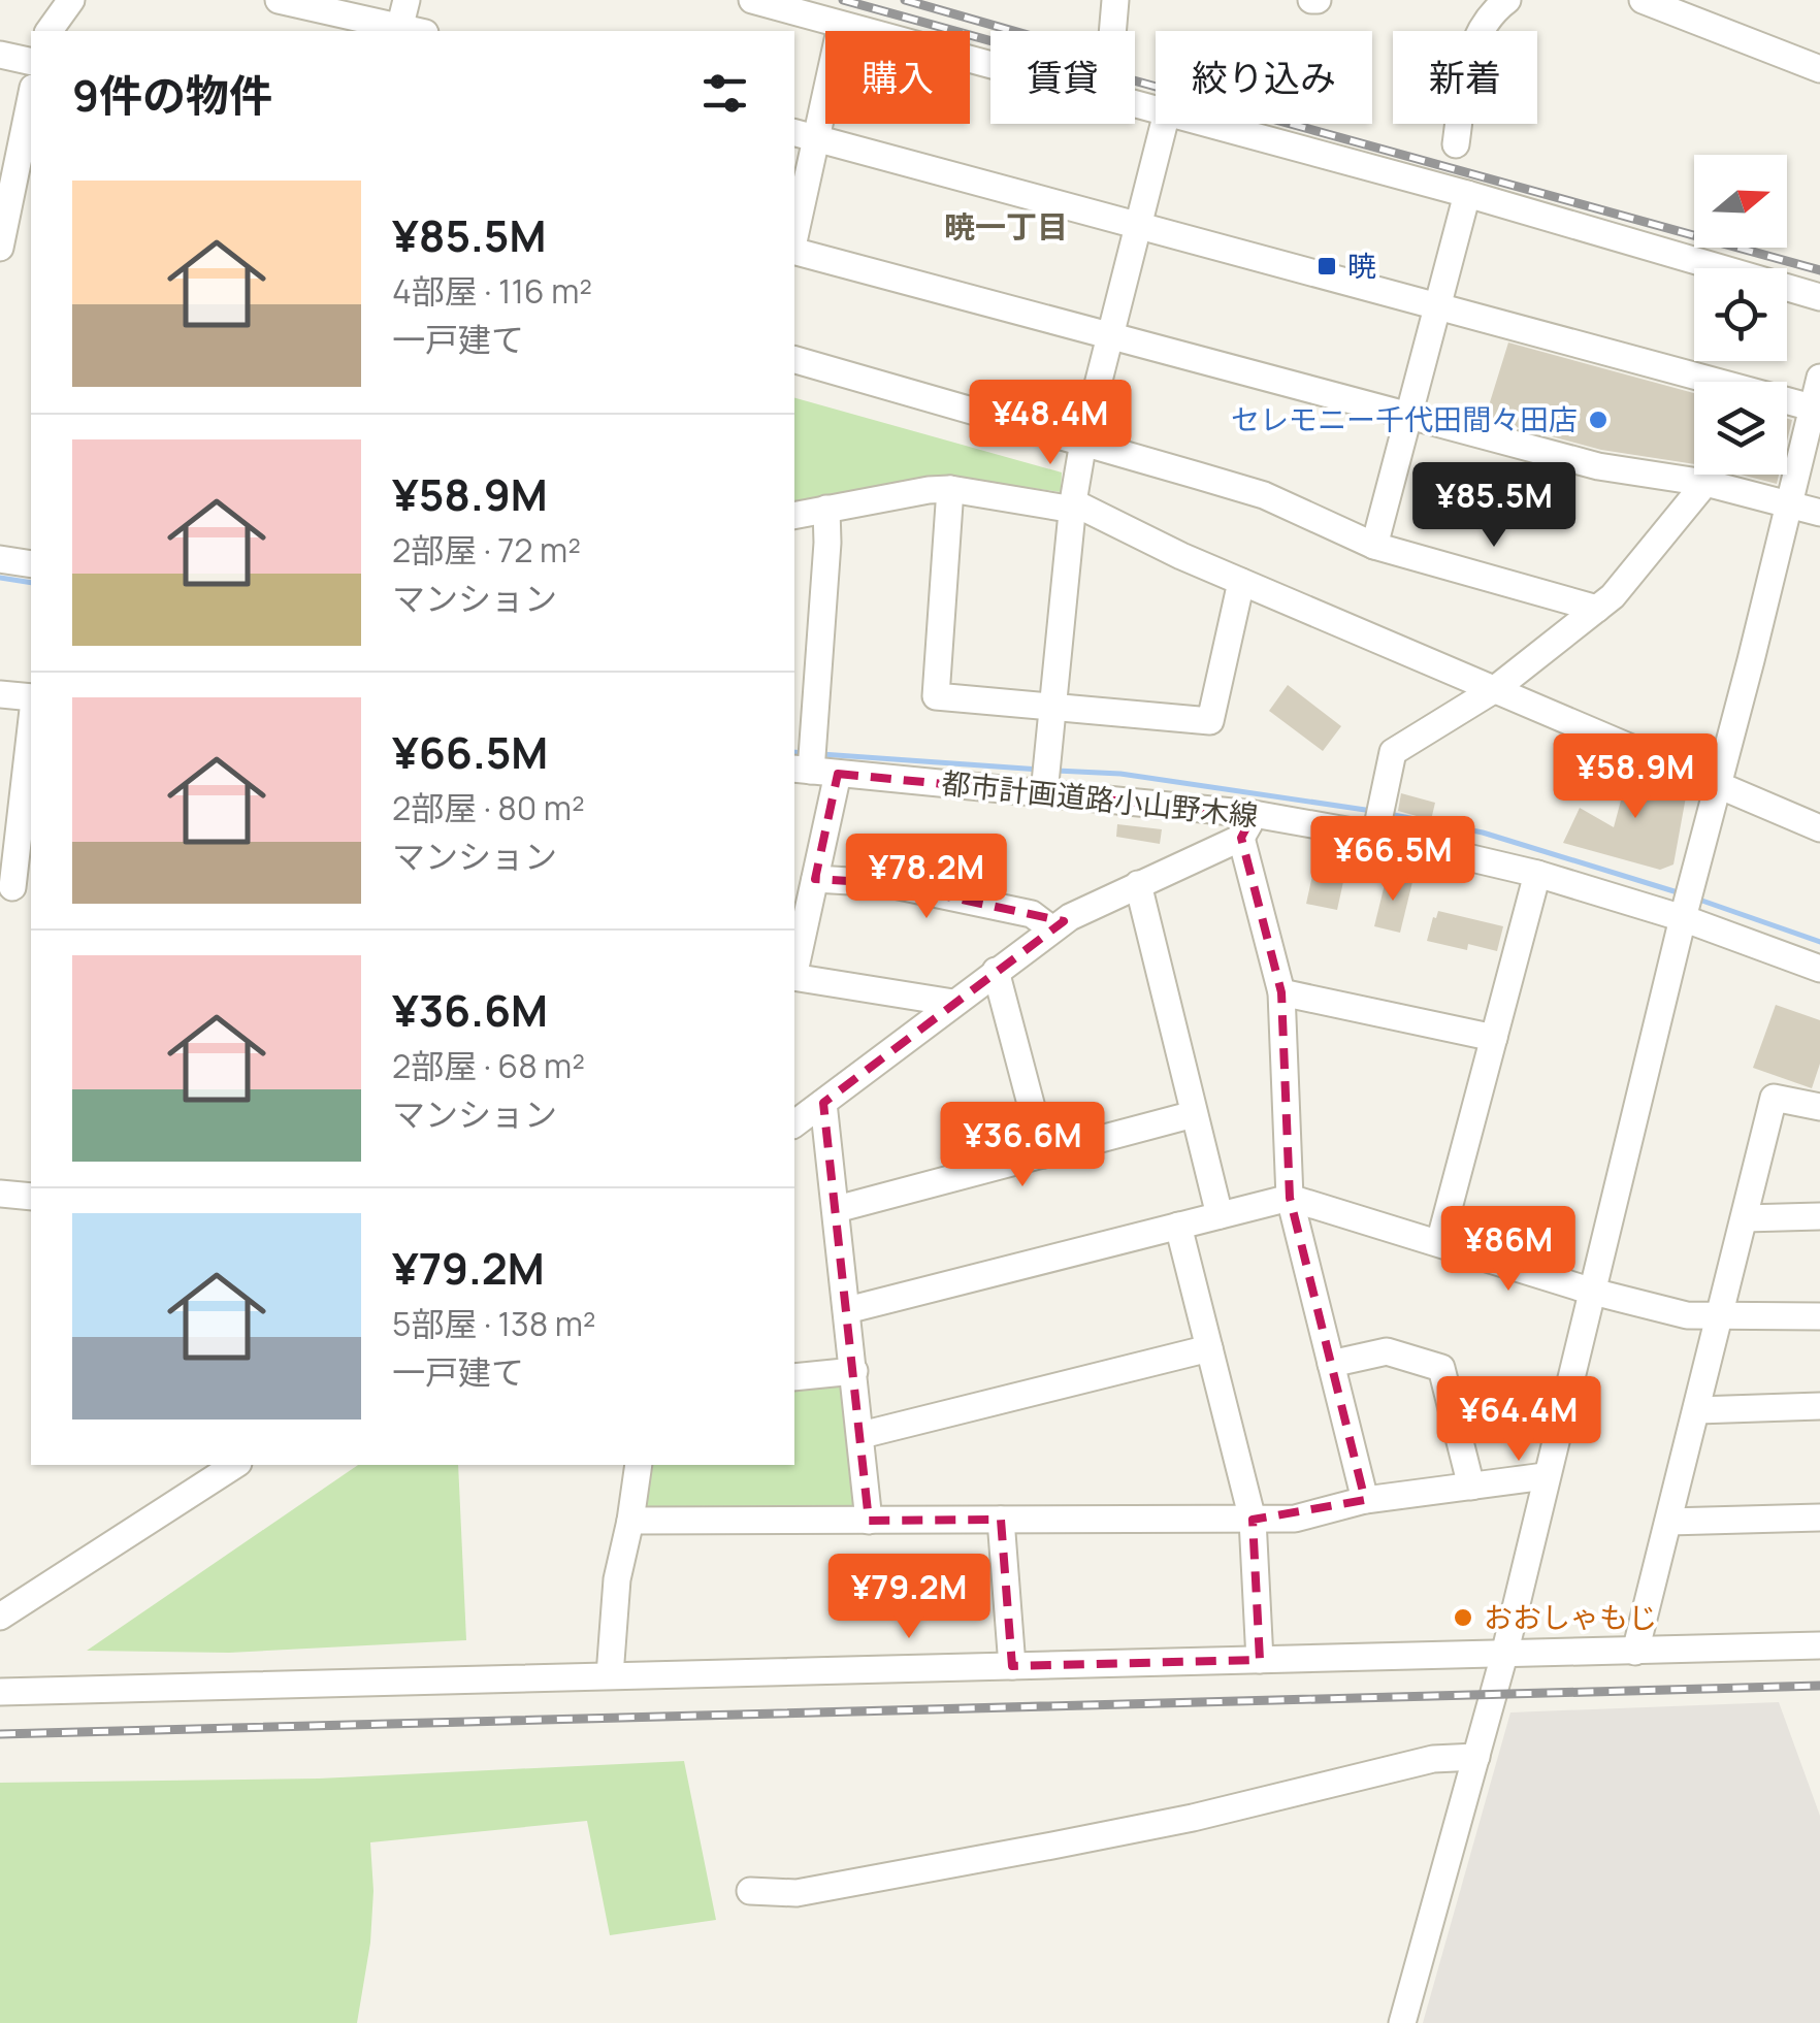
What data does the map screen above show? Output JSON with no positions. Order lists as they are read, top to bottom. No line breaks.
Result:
{"streets":{"street":["都市計画道路小山野木線"]},"districts":["暁一丁目"],"places":{"transit":["暁"],"other":["セレモニー千代田間々田店","おおしゃもじ"]},"north":"right","page":{"chip":["購入","賃貸","絞り込み","新着"],"heading":"9件の物件","list":[{"name":"¥85.5M","note":"4部屋 · 116 m² · 一戸建て"},{"name":"¥58.9M","note":"2部屋 · 72 m² · マンション"},{"name":"¥66.5M","note":"2部屋 · 80 m² · マンション"},{"name":"¥36.6M","note":"2部屋 · 68 m² · マンション"},{"name":"¥79.2M","note":"5部屋 · 138 m² · 一戸建て"}],"price":["¥48.4M","¥85.5M","¥58.9M","¥66.5M","¥78.2M","¥36.6M","¥86M","¥64.4M","¥79.2M"]}}
